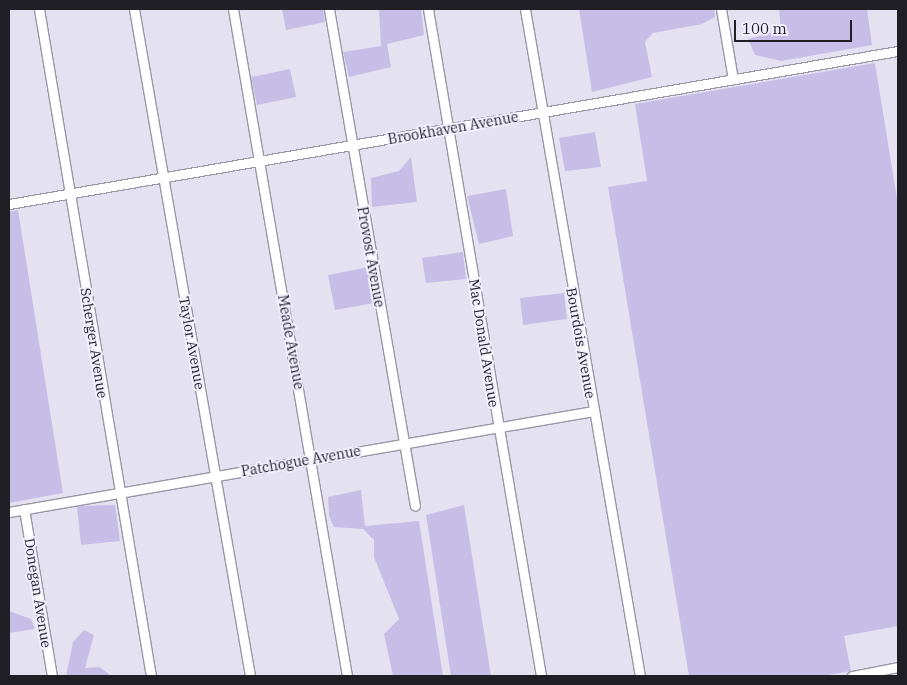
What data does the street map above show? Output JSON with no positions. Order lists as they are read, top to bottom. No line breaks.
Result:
{"streets":{"street":["Brookhaven Avenue","Provost Avenue","Meade Avenue","Scherger Avenue","Taylor Avenue","Mac Donald Avenue","Bourdois Avenue","Patchogue Avenue","Donegan Avenue"]},"crossings":[["Brookhaven Avenue","Provost Avenue"],["Brookhaven Avenue","Meade Avenue"],["Brookhaven Avenue","Scherger Avenue"],["Brookhaven Avenue","Taylor Avenue"],["Brookhaven Avenue","Mac Donald Avenue"],["Brookhaven Avenue","Bourdois Avenue"],["Provost Avenue","Patchogue Avenue"],["Meade Avenue","Patchogue Avenue"],["Scherger Avenue","Patchogue Avenue"],["Taylor Avenue","Patchogue Avenue"],["Mac Donald Avenue","Patchogue Avenue"],["Bourdois Avenue","Patchogue Avenue"],["Patchogue Avenue","Donegan Avenue"]],"scale_bar":"100 m"}
